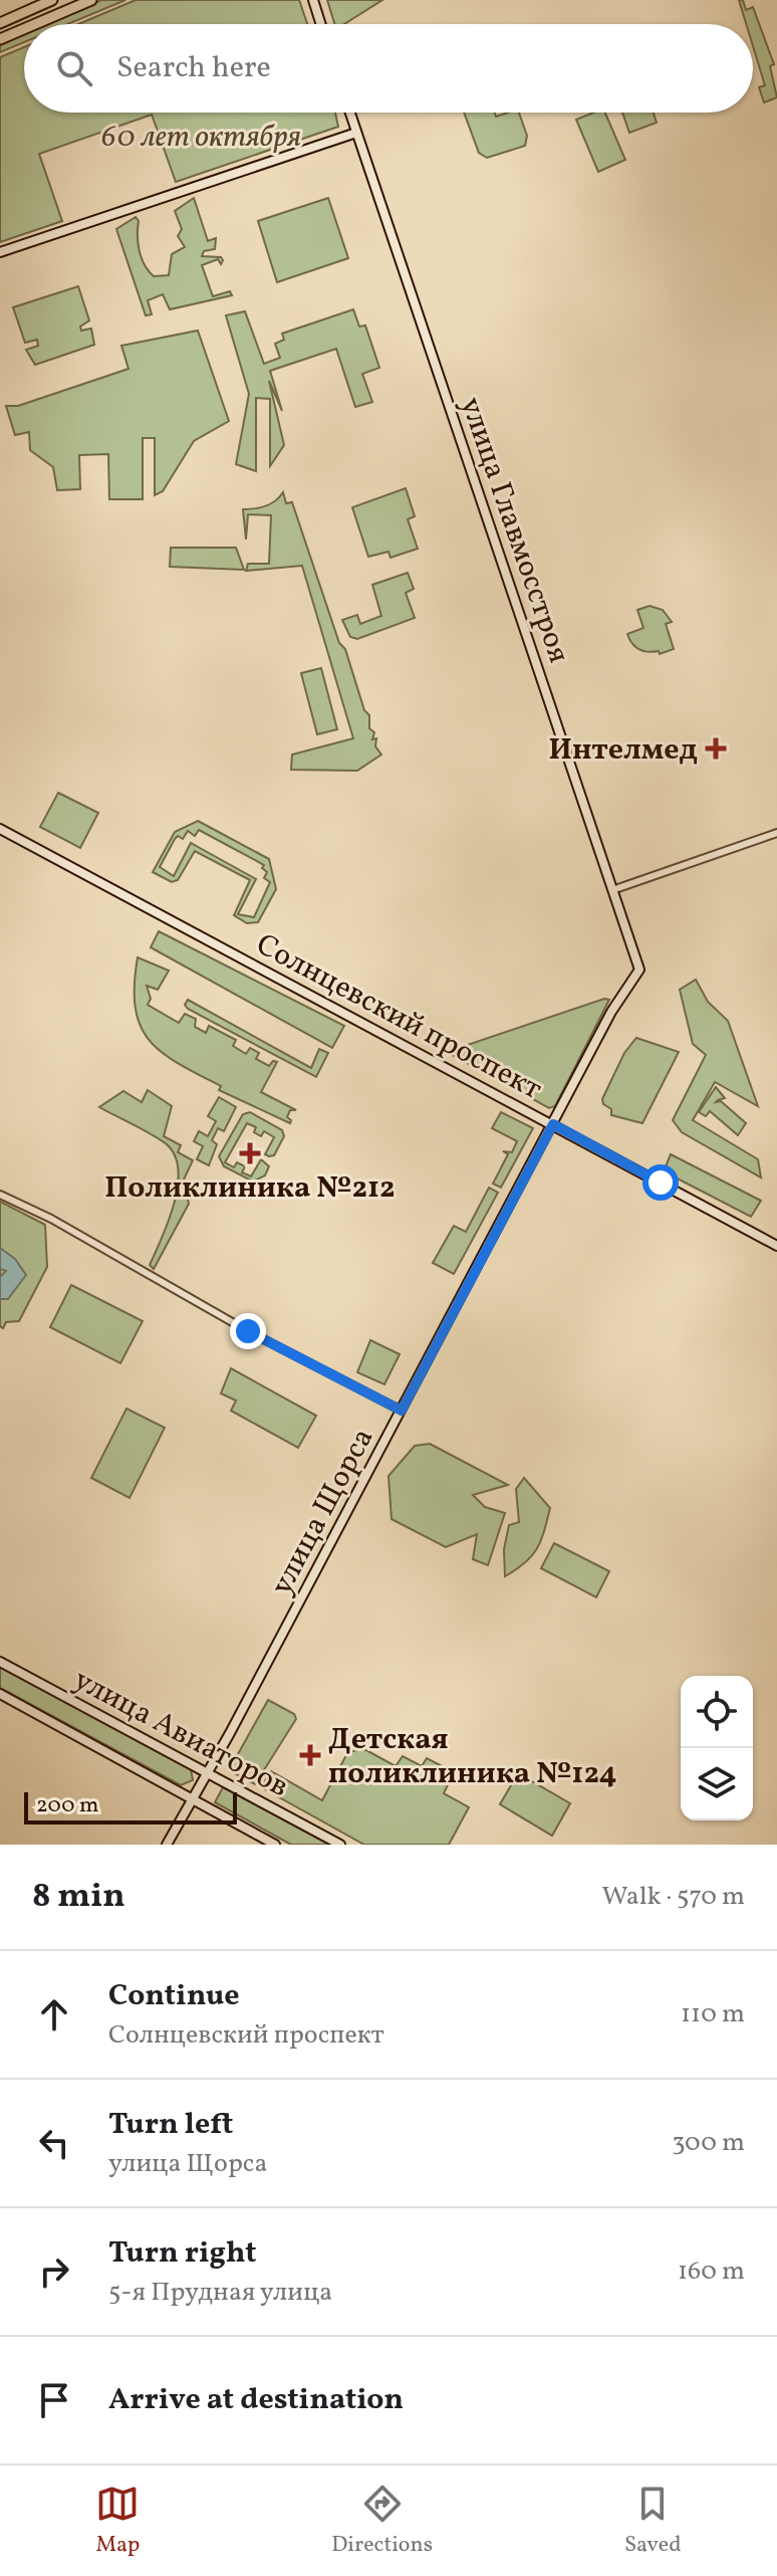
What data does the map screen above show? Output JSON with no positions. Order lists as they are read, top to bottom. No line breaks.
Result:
{"streets":{"street":["улица Главмосстроя","Солнцевский проспект","улица Щорса","улица Авиаторов"]},"crossings":[["улица Главмосстроя","улица Щорса"],["Солнцевский проспект","улица Щорса"],["улица Щорса","улица Авиаторов"]],"parks":["60 лет октября"],"places":{"health":["Интелмед","Поликлиника №212","Детская поликлиника №124"]},"scale_bar":"200 m","page":{"search":"Search here","scale":"200 m","heading":["8 min","Walk · 570 m"],"list":[["Continue","Солнцевский проспект","110 m"],["Turn left","улица Щорса","300 m"],["Turn right","5-я Прудная улица","160 m"],"Arrive at destination"],"nav":["Map","Directions","Saved"]}}
